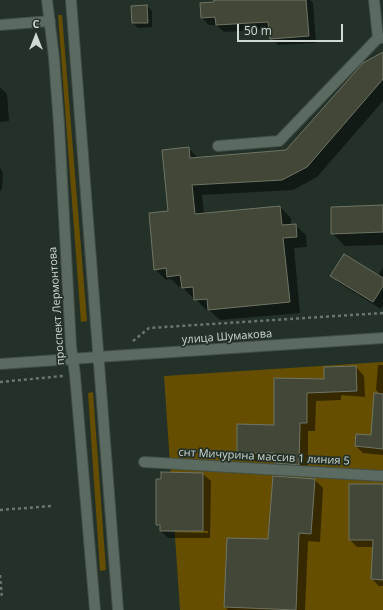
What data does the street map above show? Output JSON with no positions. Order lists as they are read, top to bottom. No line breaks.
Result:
{"streets":{"street":["проспект Лермонтова","улица Шумакова","снт Мичурина массив 1 линия 5"]},"crossings":[["проспект Лермонтова","улица Шумакова"]],"scale_bar":"50 m","north":"top"}
